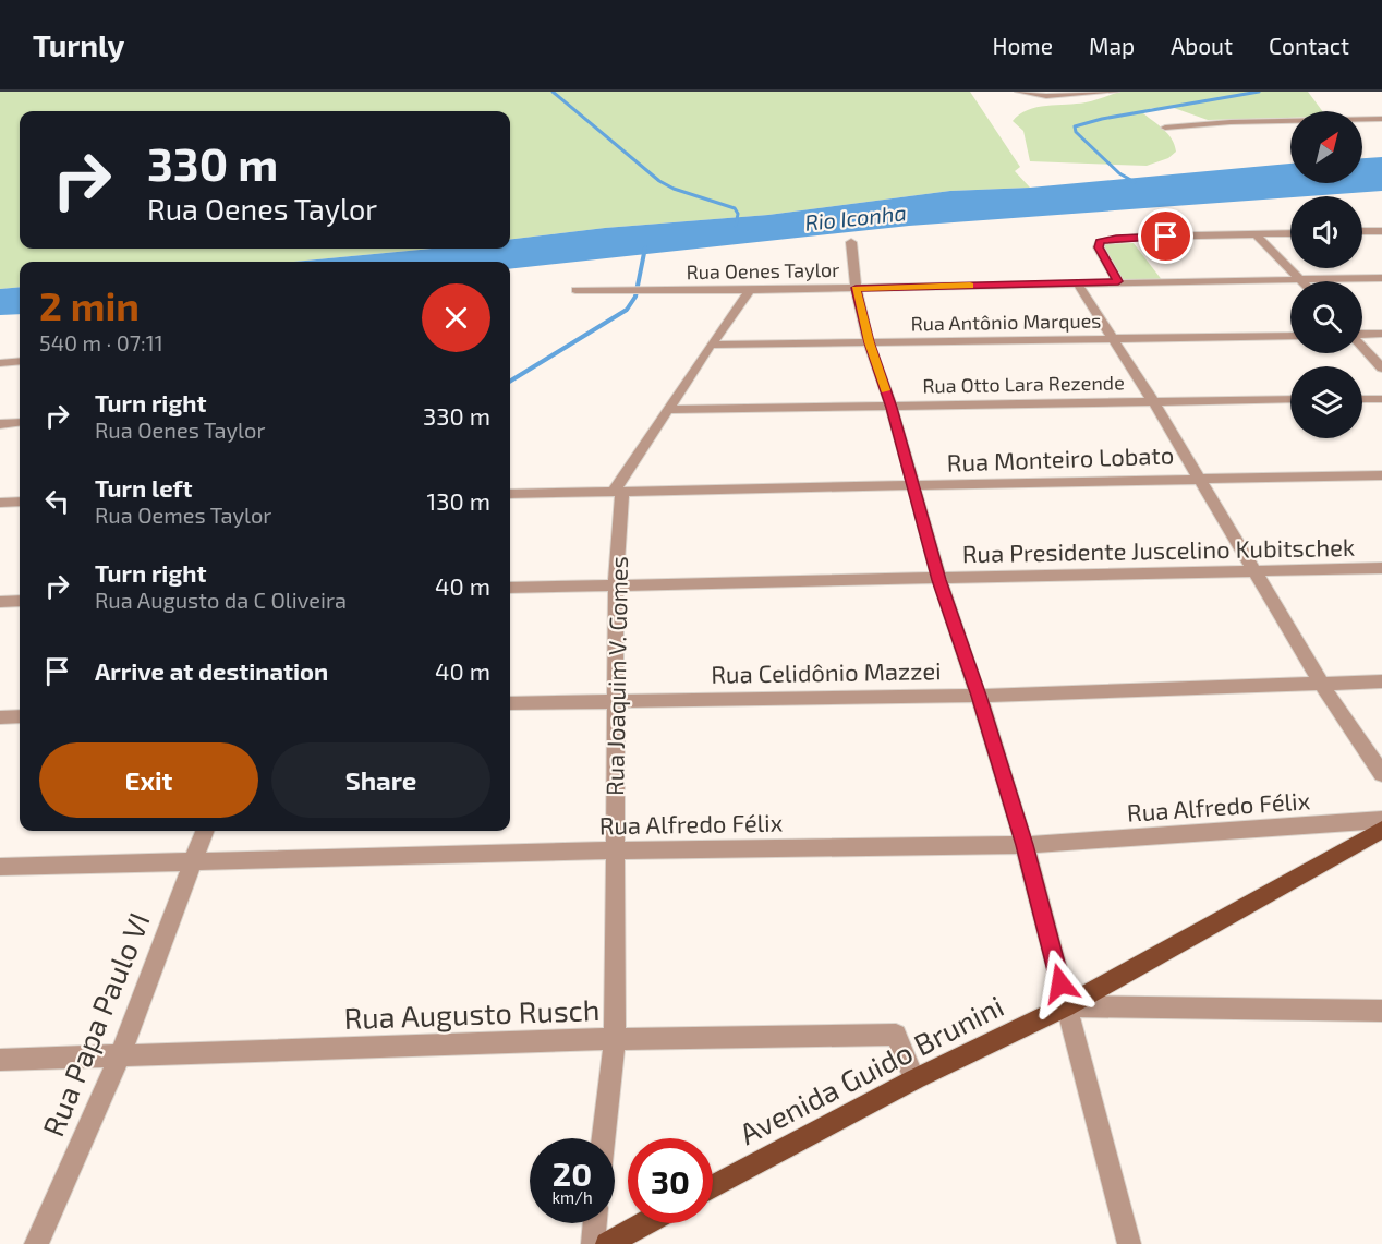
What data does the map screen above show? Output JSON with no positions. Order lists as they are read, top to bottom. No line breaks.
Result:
{"streets":{"main road":["Avenida Guido Brunini"],"street":["Rua Oenes Taylor","Rua Antônio Marques","Rua Otto Lara Rezende","Rua Monteiro Lobato","Rua Presidente Juscelino Kubitschek","Rua Celidônio Mazzei","Rua Joaquim V. Gomes","Rua Alfredo Félix","Rua Augusto Rusch","Rua Papa Paulo VI"]},"crossings":[["Rua Oenes Taylor","Rua Joaquim V. Gomes"],["Rua Antônio Marques","Rua Joaquim V. Gomes"],["Rua Otto Lara Rezende","Rua Joaquim V. Gomes"],["Rua Monteiro Lobato","Rua Joaquim V. Gomes"],["Rua Presidente Juscelino Kubitschek","Rua Joaquim V. Gomes"],["Rua Celidônio Mazzei","Rua Joaquim V. Gomes"],["Rua Joaquim V. Gomes","Rua Alfredo Félix"],["Rua Joaquim V. Gomes","Rua Augusto Rusch"],["Rua Alfredo Félix","Rua Papa Paulo VI"],["Rua Augusto Rusch","Rua Papa Paulo VI"],["Rua Augusto Rusch","Avenida Guido Brunini"]],"water":["Rio Iconha"],"north":"top right","page":{"header":"Turnly","nav":["Home","Map","About","Contact"],"turn":["330 m","Rua Oenes Taylor"],"heading":["2 min","540 m · 07:11"],"list":[{"name":"Turn right","note":"Rua Oenes Taylor","value":"330 m"},{"name":"Turn left","note":"Rua Oemes Taylor","value":"130 m"},{"name":"Turn right","note":"Rua Augusto da C Oliveira","value":"40 m"},{"name":"Arrive at destination","value":"40 m"}],"buttons":["Exit","Share"],"speed":"20 km/h","limit":"30"}}
